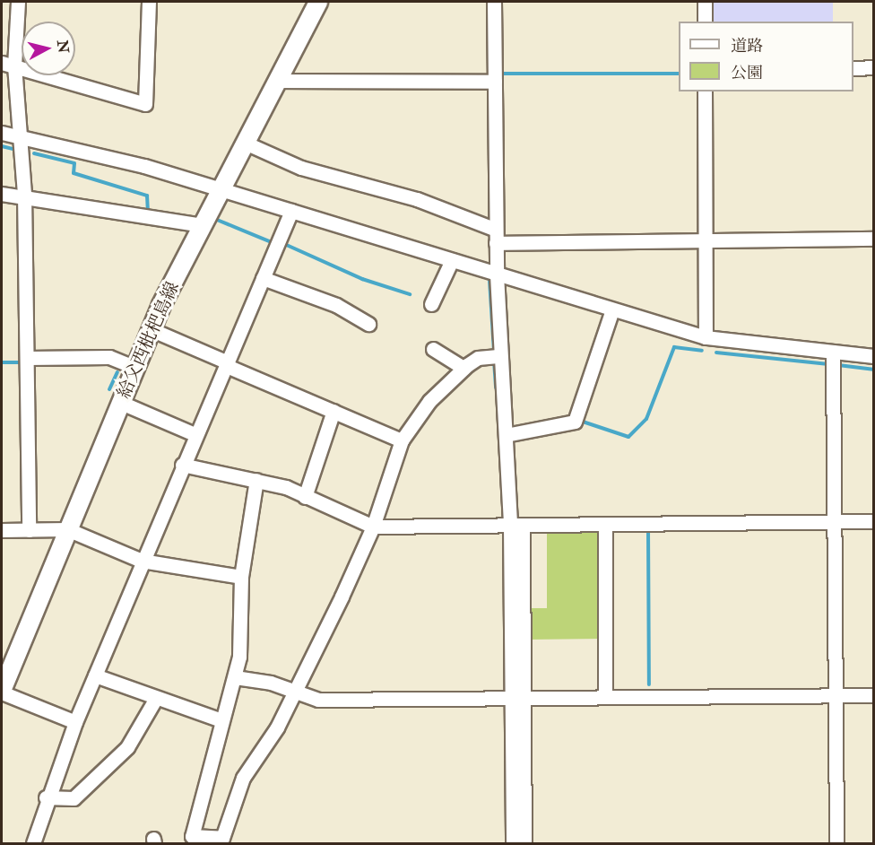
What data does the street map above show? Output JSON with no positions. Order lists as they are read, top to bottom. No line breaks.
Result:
{"streets":{"main road":["給父西枇杷島線"]},"legend":["道路","公園"],"north":"right"}
